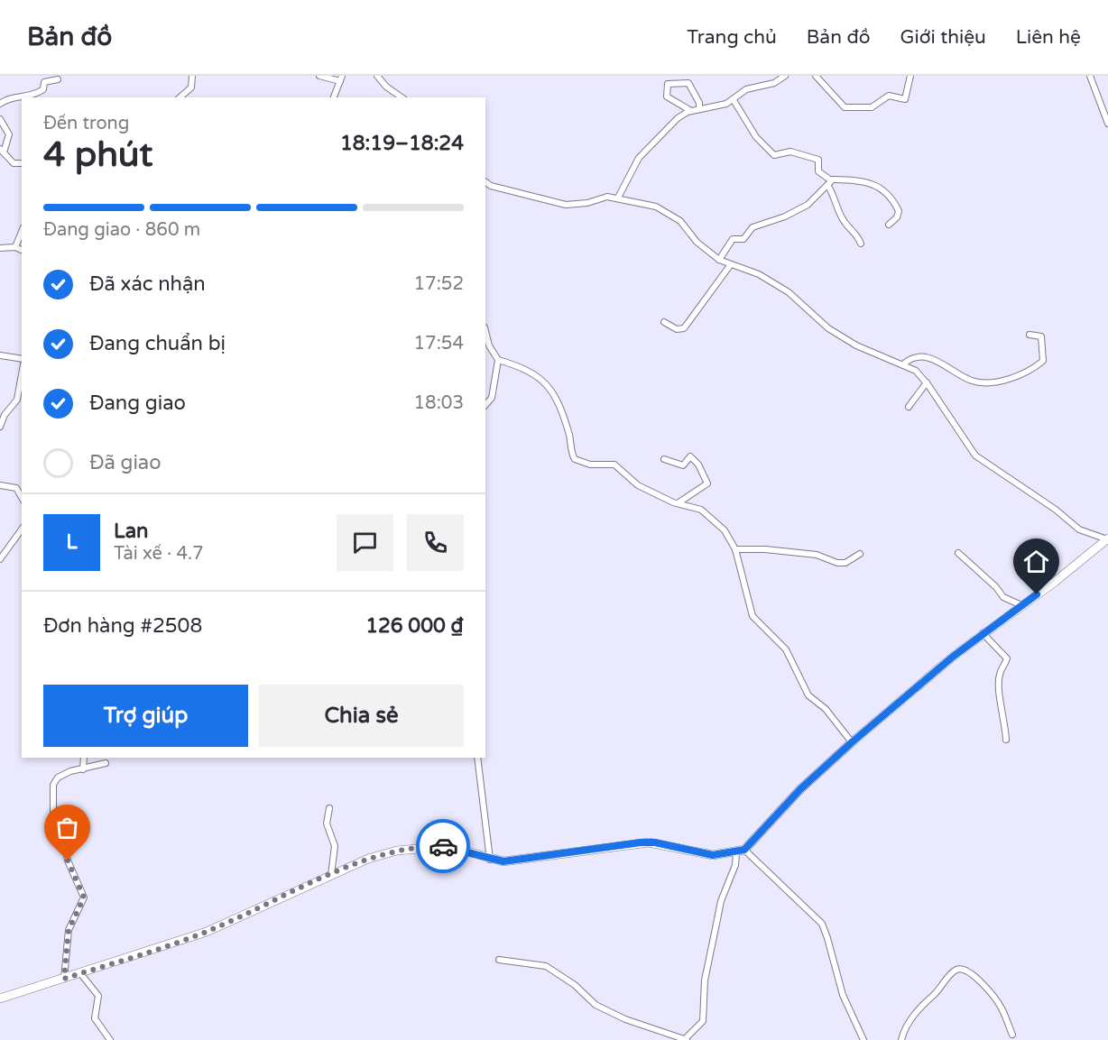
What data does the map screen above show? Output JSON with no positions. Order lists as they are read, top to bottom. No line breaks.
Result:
{"page":{"header":"Bản đồ","nav":["Trang chủ","Bản đồ","Giới thiệu","Liên hệ"],"heading":["4 phút","Đến trong","18:19–18:24"],"panel":["Lan","Tài xế · 4.7","Đơn hàng #2508","126 000 ₫"],"bar":"Đang giao · 860 m","list":[["Đã xác nhận","17:52"],["Đang chuẩn bị","17:54"],["Đang giao","18:03"],"Đã giao"],"round":"L","buttons":["Trợ giúp","Chia sẻ"]}}
